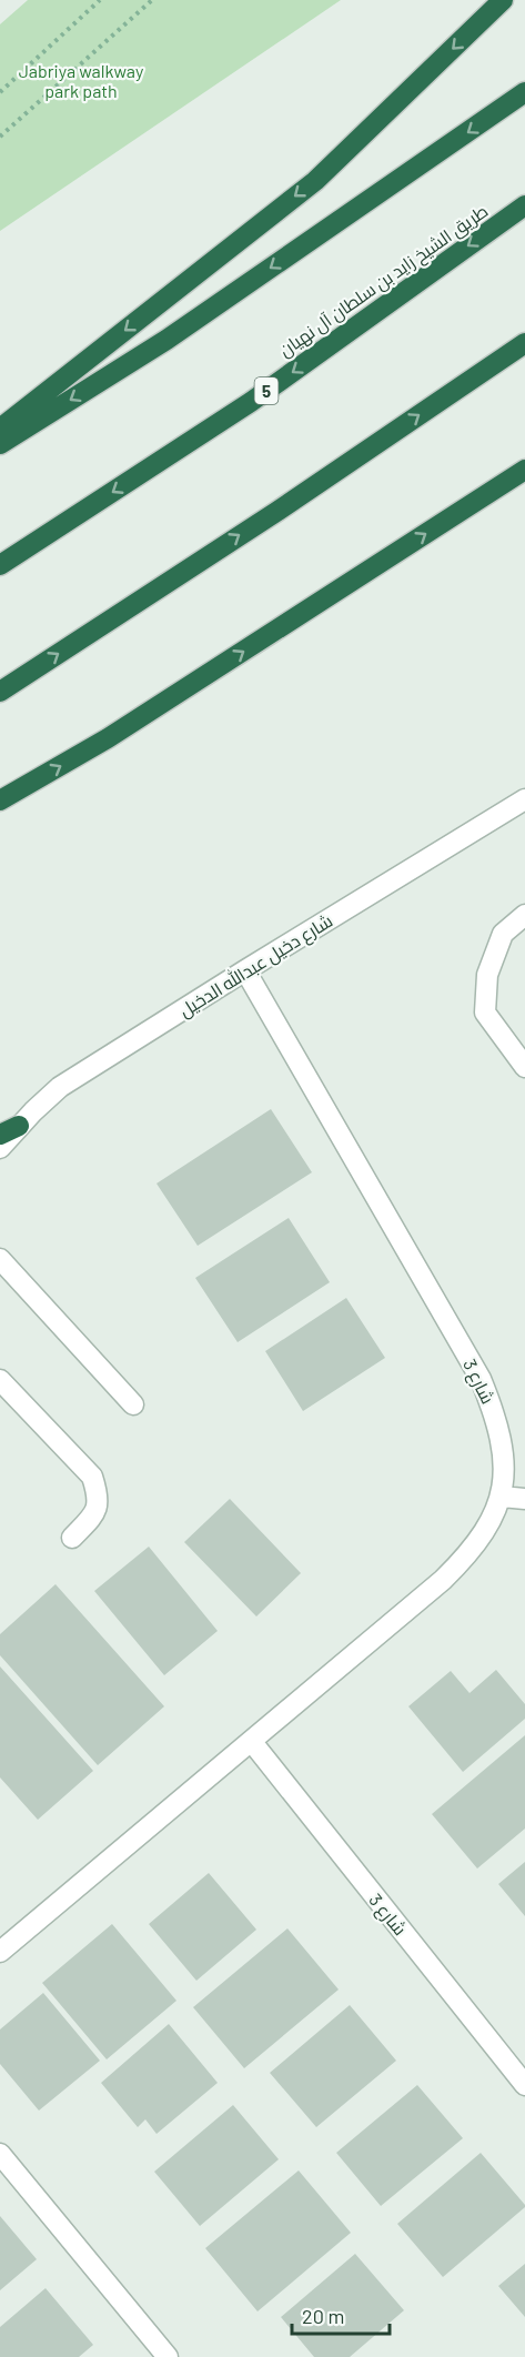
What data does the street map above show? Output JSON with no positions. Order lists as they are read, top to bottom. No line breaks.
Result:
{"streets":{"highway":["طريق الشيخ زايد بن سلطان آل نهيان","5"],"street":["شارع دخيل عبدالله الدخيل","شارع 3"]},"crossings":[["شارع دخيل عبدالله الدخيل","شارع 3"]],"parks":["Jabriya walkway park path"],"scale_bar":"20 m"}
